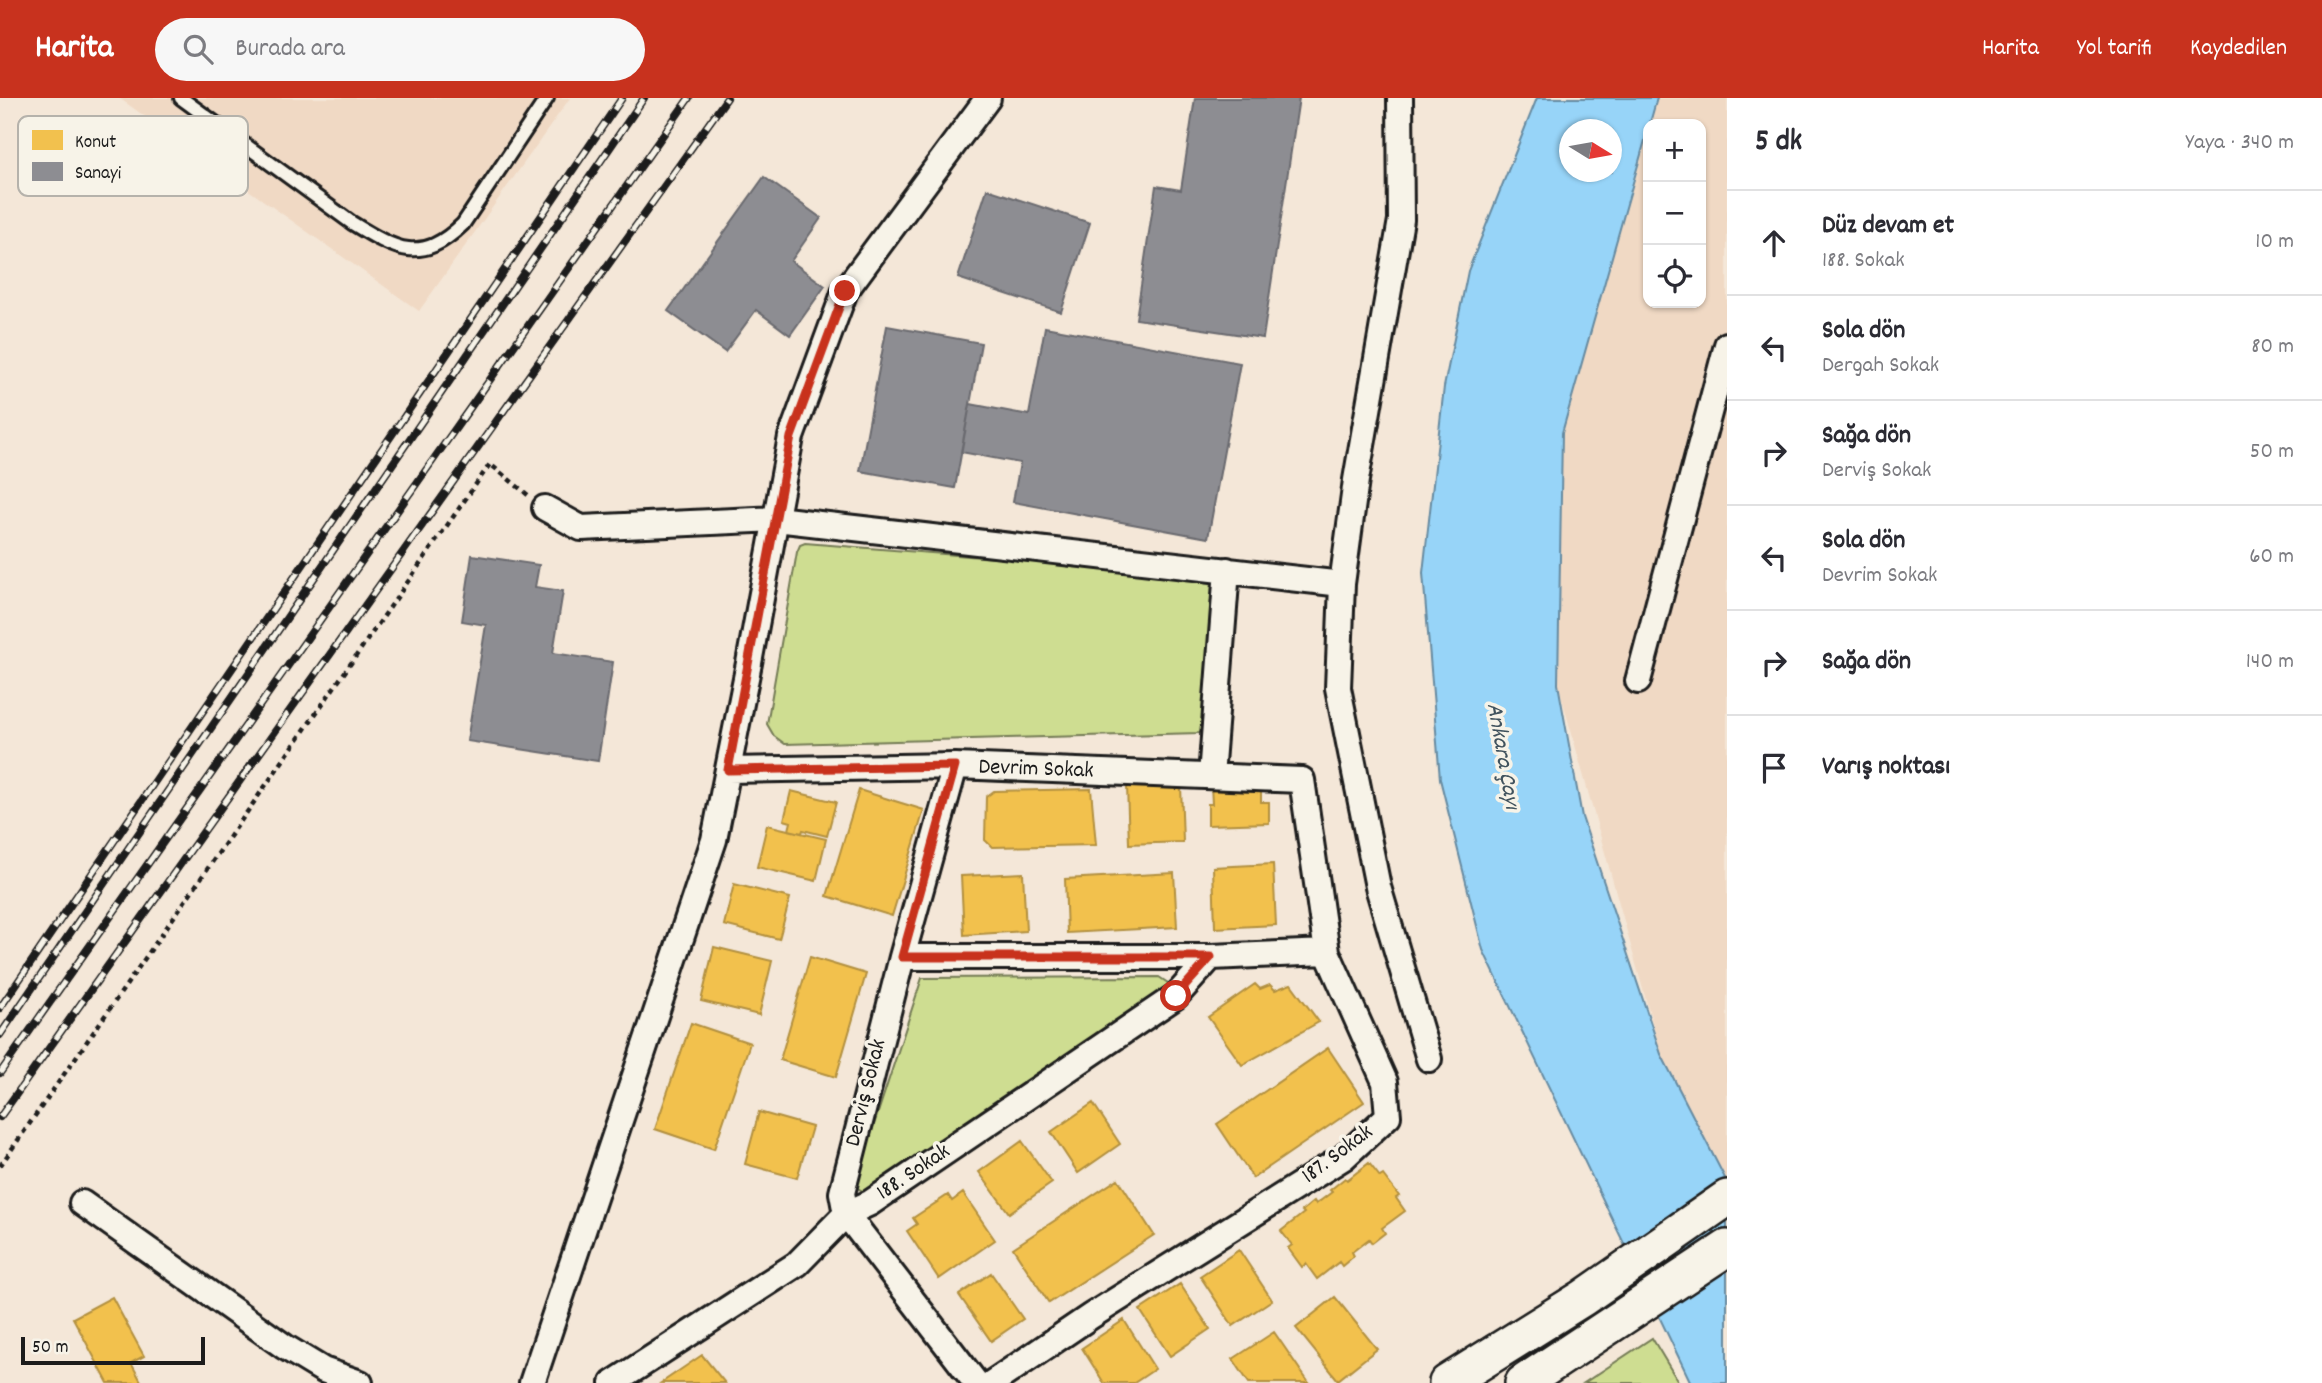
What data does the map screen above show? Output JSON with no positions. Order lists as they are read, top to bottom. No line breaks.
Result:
{"streets":{"street":["Devrim Sokak","Derviş Sokak","187. Sokak","188. Sokak"]},"crossings":[["Devrim Sokak","Derviş Sokak"],["Devrim Sokak","187. Sokak"],["Derviş Sokak","188. Sokak"]],"water":["Ankara Çayı"],"legend":["Konut","Sanayi"],"scale_bar":"50 m","north":"right","page":{"header":"Harita","search":"Burada ara","nav":["Harita","Yol tarifi","Kaydedilen"],"heading":["5 dk","Yaya · 340 m"],"map_buttons":["+","−"],"list":[["Düz devam et","188. Sokak","10 m"],["Sola dön","Dergah Sokak","80 m"],["Sağa dön","Derviş Sokak","50 m"],["Sola dön","Devrim Sokak","60 m"],["Sağa dön","140 m"],"Varış noktası"],"scale":"50 m"}}
